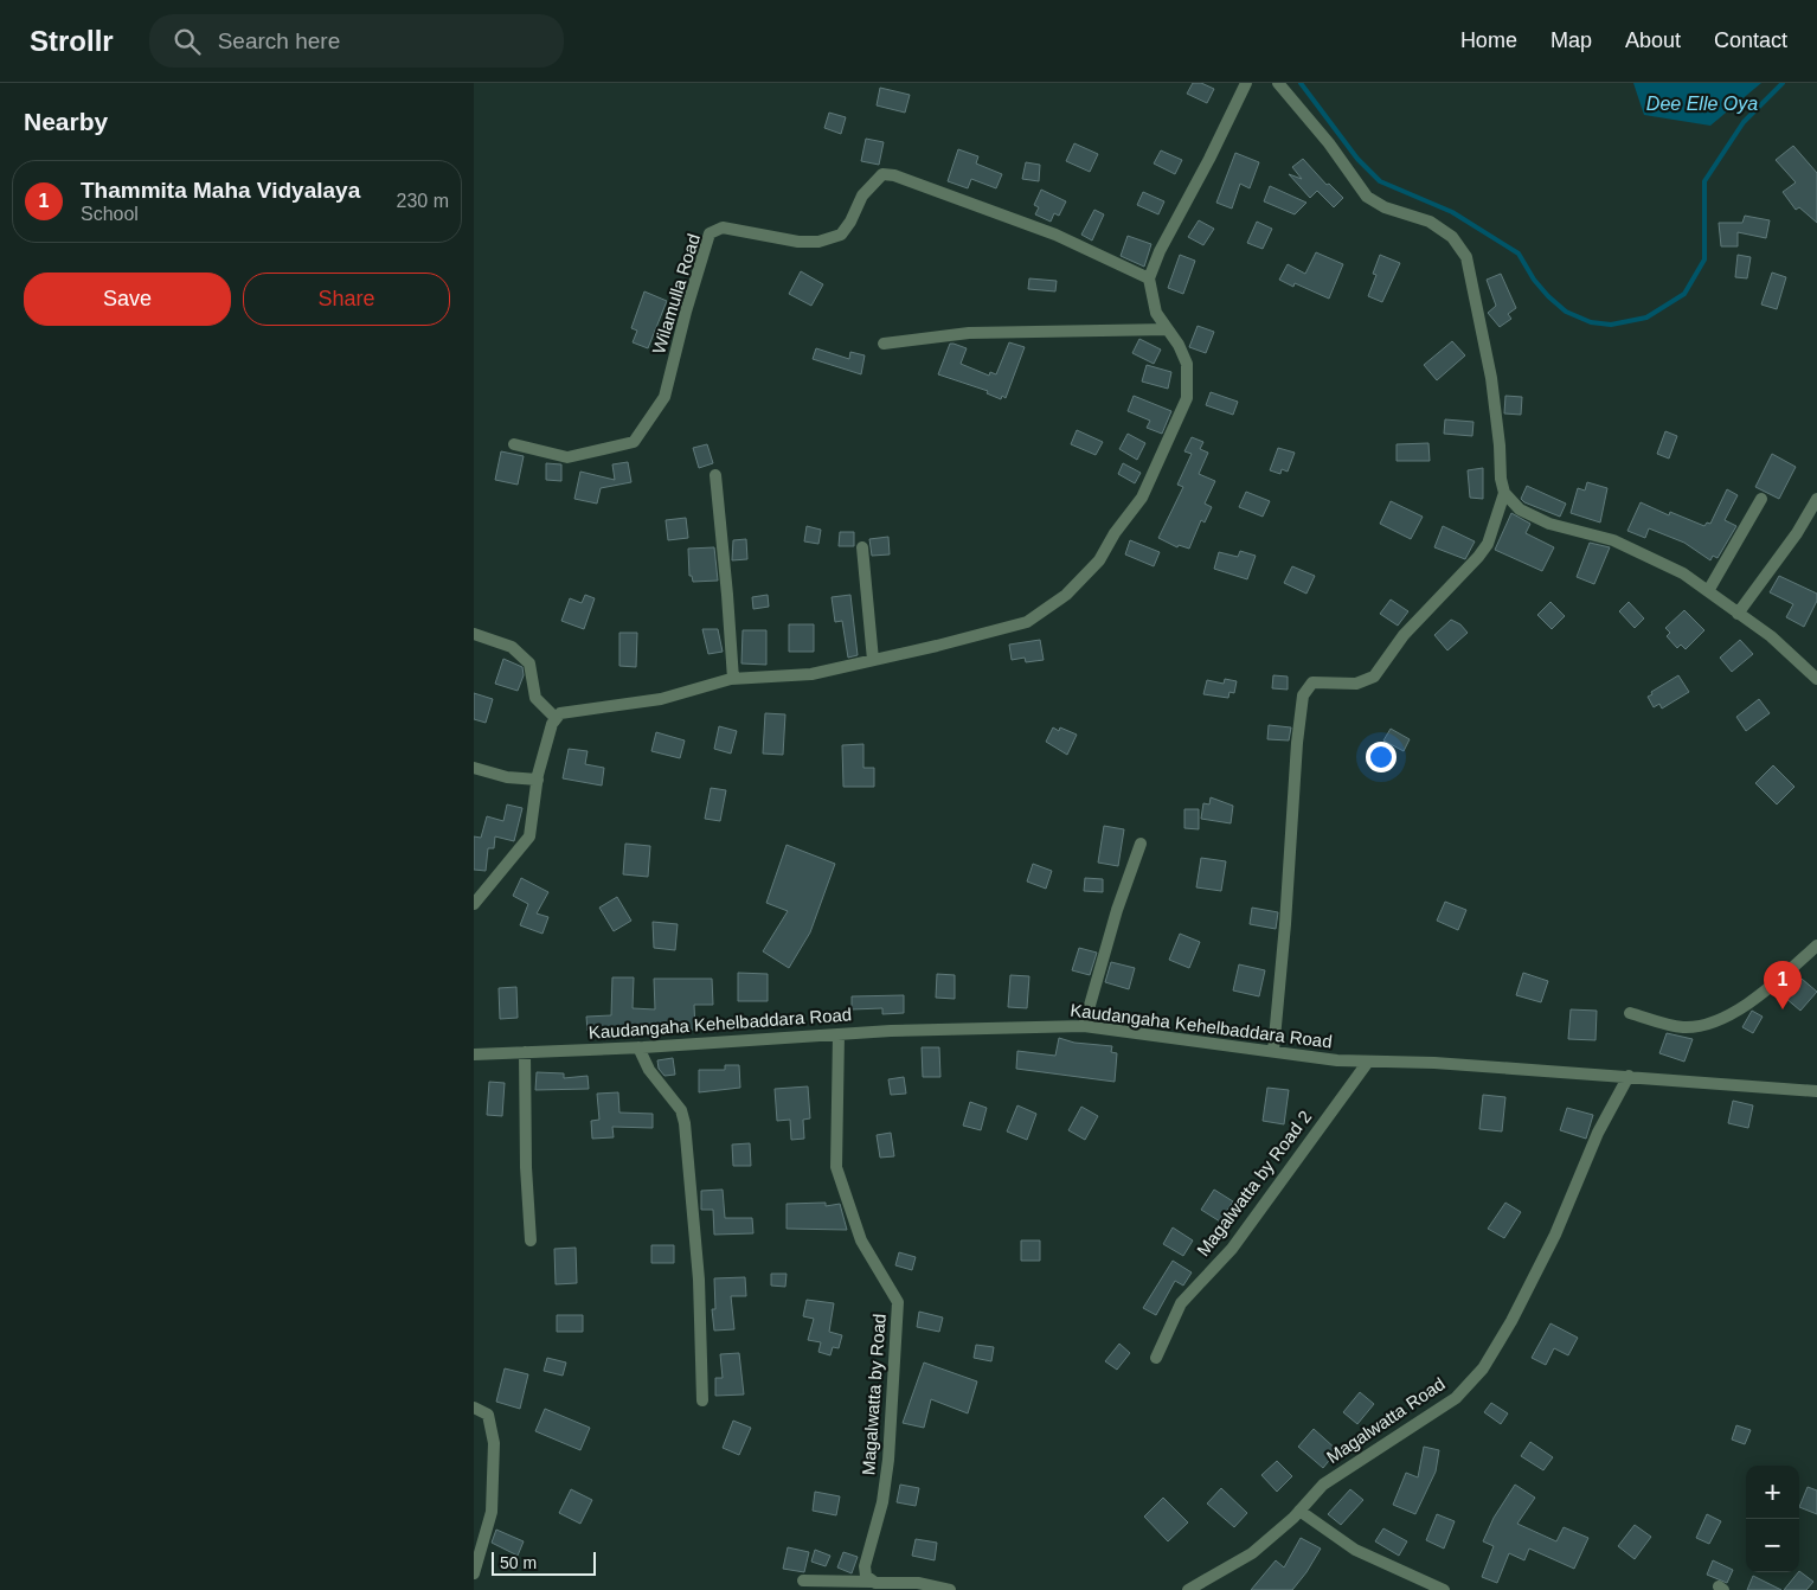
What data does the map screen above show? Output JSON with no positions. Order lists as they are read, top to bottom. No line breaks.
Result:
{"streets":{"street":["Wilamulla Road","Kaudangaha Kehelbaddara Road","Magalwatta by Road 2","Magalwatta by Road","Magalwatta Road"]},"crossings":[["Kaudangaha Kehelbaddara Road","Magalwatta by Road 2"],["Kaudangaha Kehelbaddara Road","Magalwatta by Road"],["Kaudangaha Kehelbaddara Road","Magalwatta Road"]],"water":["Dee Elle Oya"],"scale_bar":"50 m","page":{"header":"Strollr","search":"Search here","nav":["Home","Map","About","Contact"],"heading":"Nearby","list":[{"mark":"1","name":"Thammita Maha Vidyalaya","note":"School","value":"230 m"}],"buttons":["Save","Share"],"pins":"1","map_buttons":["+","−"],"scale":"50 m"}}
